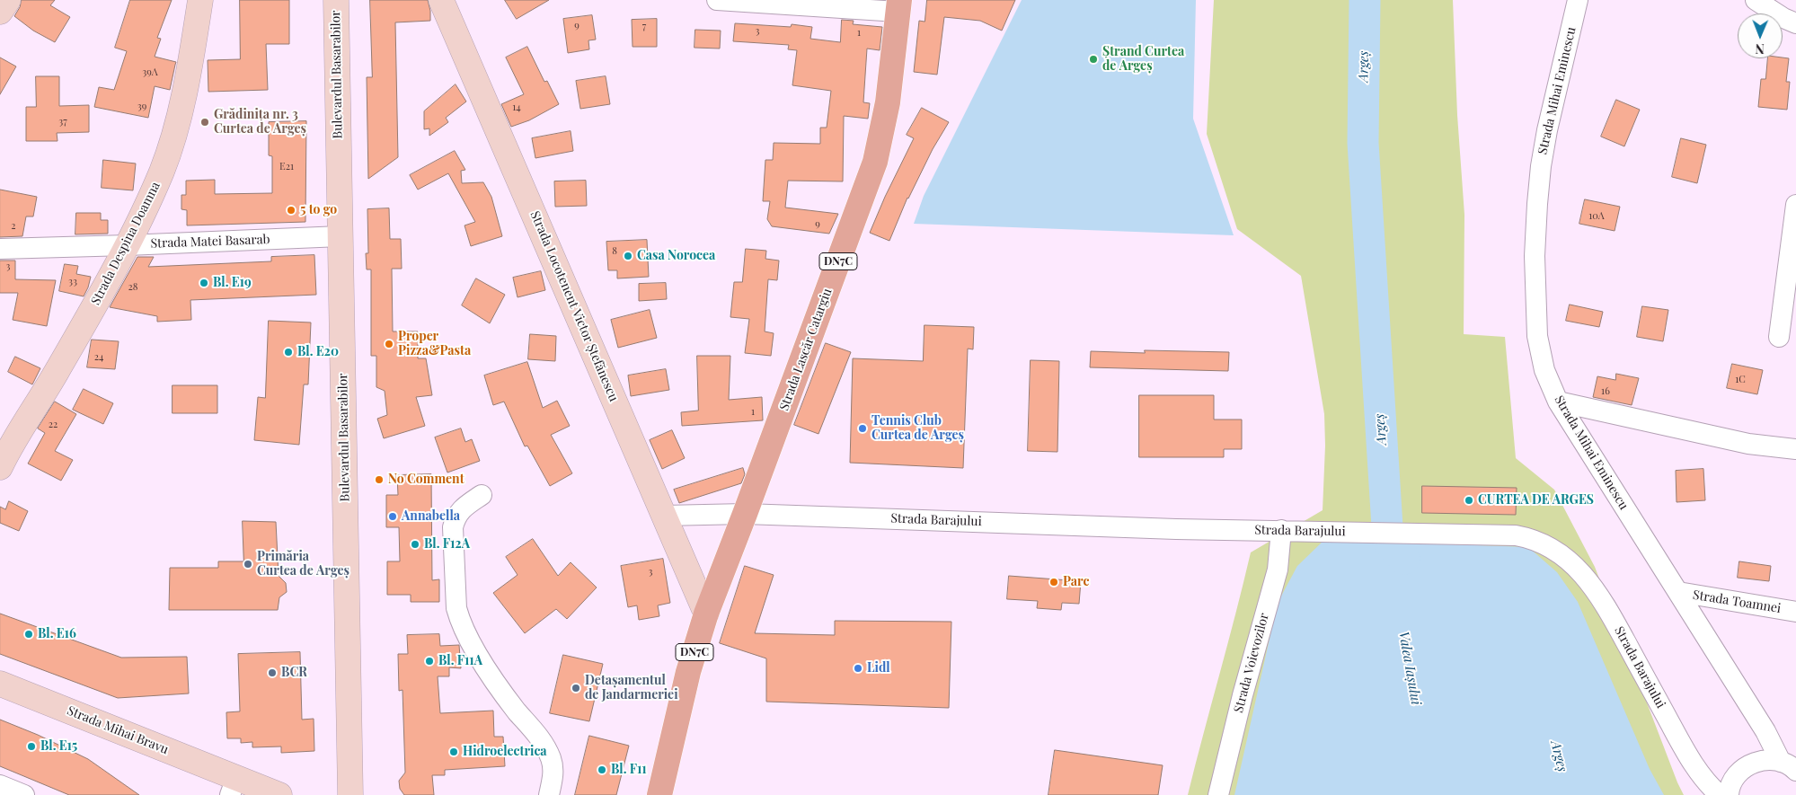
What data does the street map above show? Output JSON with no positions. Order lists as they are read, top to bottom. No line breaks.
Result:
{"streets":{"main road":["Bulevardul Basarabilor","Strada Despina Doamna","DN7C","Strada Locotenent Victor Ștefănescu","Strada Lascăr Catargiu","Strada Mihai Bravu"],"street":["Strada Mihai Eminescu","Strada Matei Basarab","Strada Barajului","Strada Toamnei","Strada Voievozilor"]},"crossings":[["Bulevardul Basarabilor","Strada Matei Basarab"],["Strada Mihai Eminescu","Strada Toamnei"],["Strada Matei Basarab","Strada Despina Doamna"],["DN7C","Strada Locotenent Victor Ștefănescu"],["DN7C","Strada Lascăr Catargiu"],["DN7C","Strada Barajului"],["Strada Locotenent Victor Ștefănescu","Strada Barajului"],["Strada Lascăr Catargiu","Strada Barajului"],["Strada Barajului","Strada Voievozilor"]],"water":["Argeș","Valea Iașului"],"places":["Ștrand Curtea de Argeș","Grădinița nr. 3 Curtea de Argeș","5 to go","Casa Norocea","Bl. E19","Proper Pizza&Pasta","Bl. E20","Tennis Club Curtea de Argeș","No Comment","CURTEA DE ARGES","Annabella","Bl. F12A","Primăria Curtea de Argeș","Parc","Bl. E16","Bl. F11A","Lidl","BCR","Detașamentul de Jandarmeriei","Bl. E15","Hidroelectrica","Bl. F11"],"house_numbers":["9","7","3","1","39A","39","14","37","E21","10A","9","2","8","3","33","28","24","1C","16","1","22","3"],"north":"bottom"}
